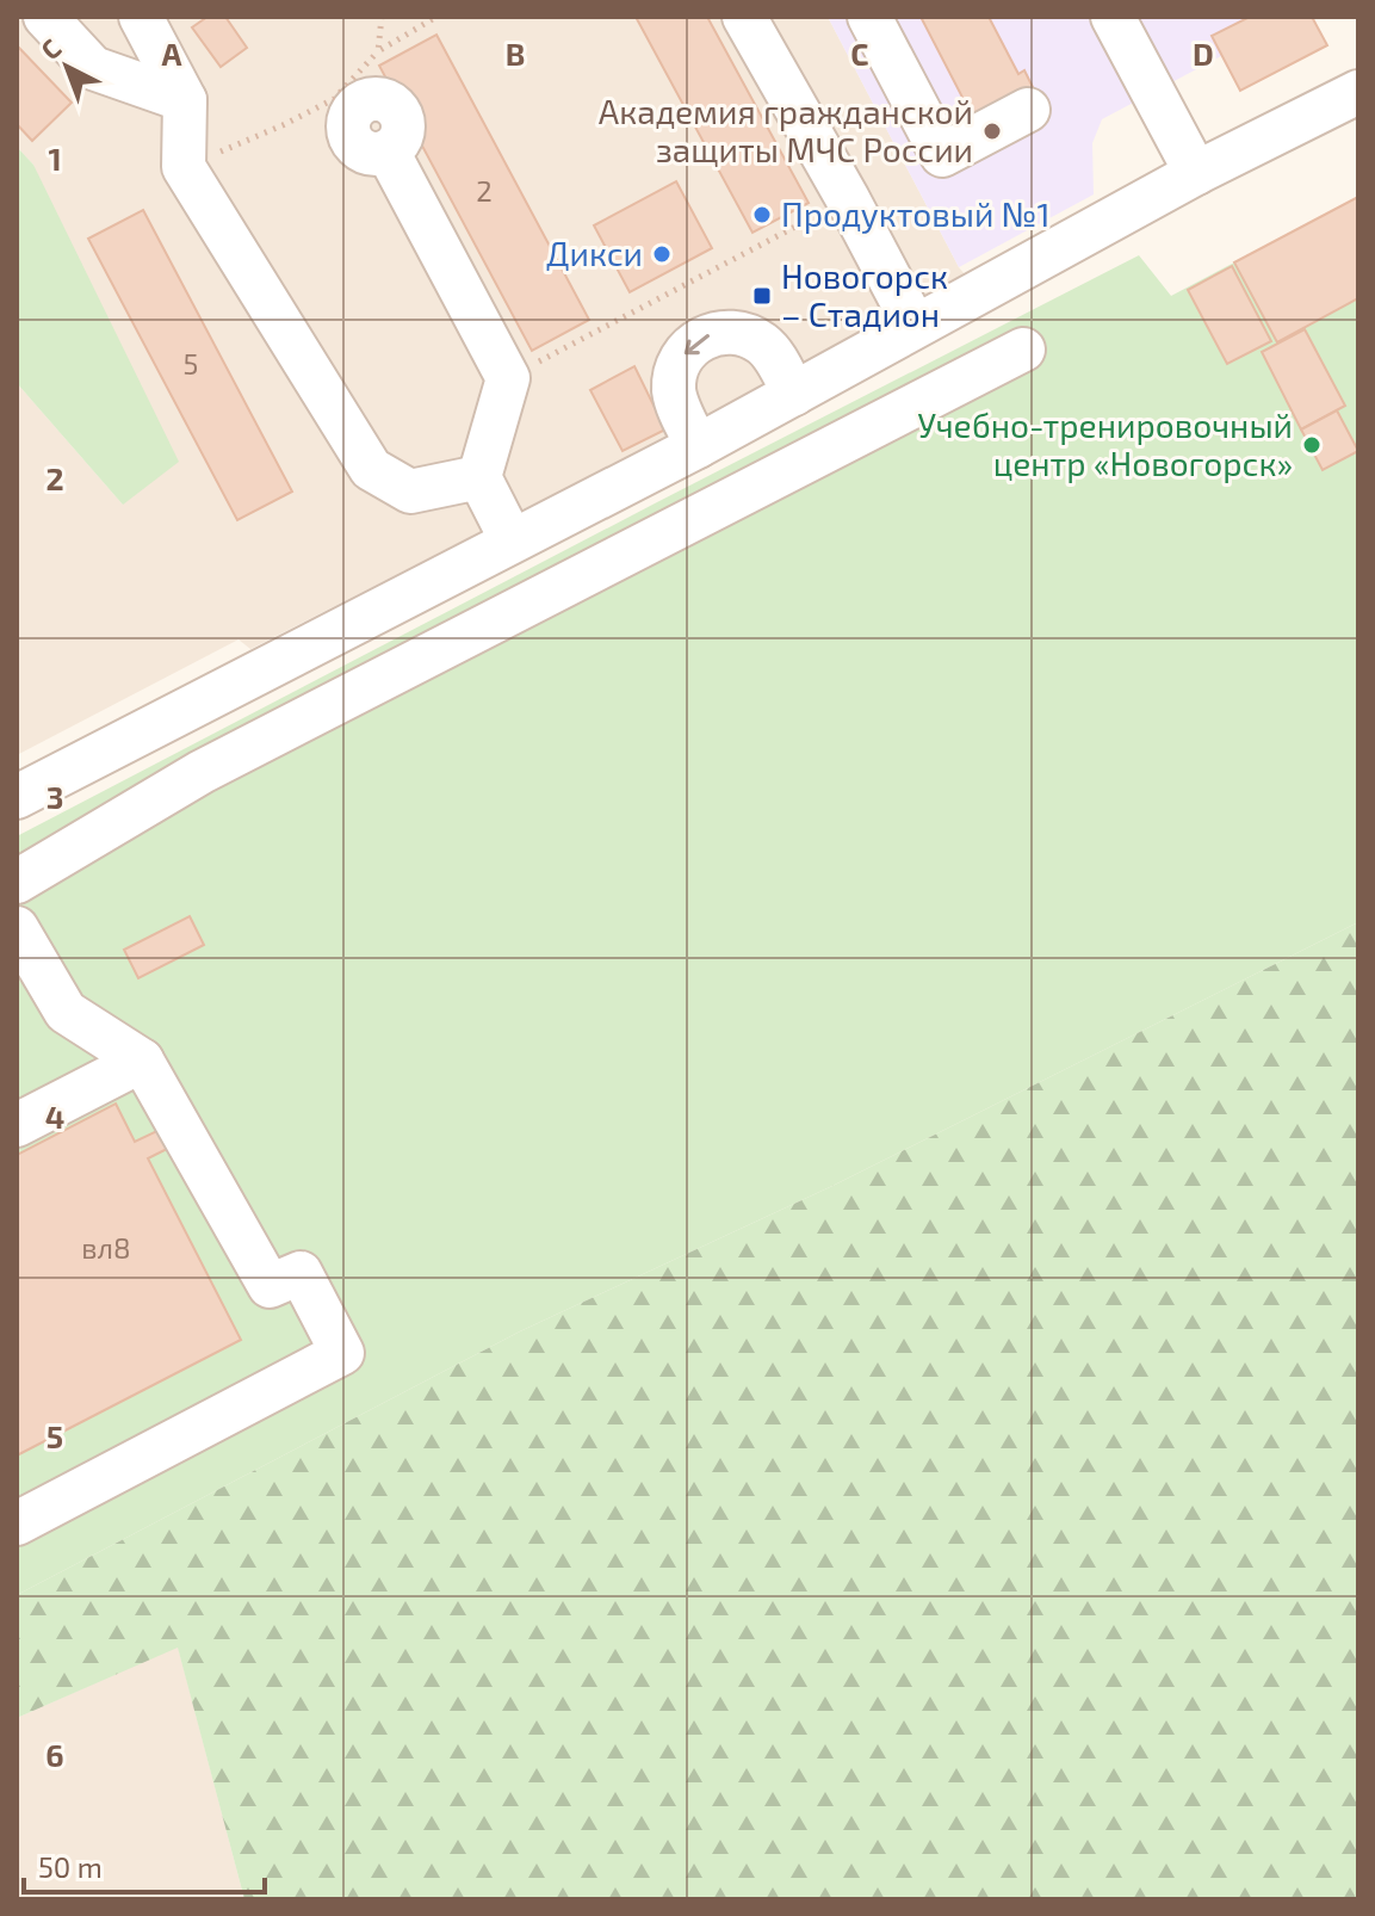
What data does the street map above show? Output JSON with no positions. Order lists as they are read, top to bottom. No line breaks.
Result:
{"places":{"other":["Академия гражданской защиты МЧС России","Продуктовый №1","Дикси","Учебно-тренировочный центр «Новогорск»"],"transit":["Новогорск – Стадион"]},"house_numbers":["2","5","вл8"],"scale_bar":"50 m","north":"top left","grid":{"columns":["A","B","C","D"],"rows":["1","2","3","4","5","6"]}}
